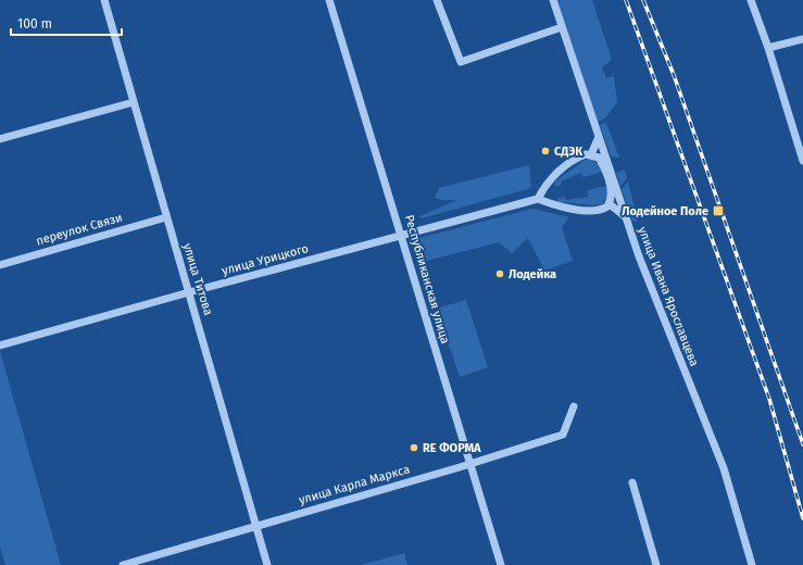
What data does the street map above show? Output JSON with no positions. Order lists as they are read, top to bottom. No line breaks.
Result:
{"streets":{"street":["переулок Связи","улица Урицкого","улица Титова","Республиканская улица","улица Ивана Ярославцева","улица Карла Маркса"]},"crossings":[["переулок Связи","улица Титова"],["улица Урицкого","улица Титова"],["улица Урицкого","Республиканская улица"],["улица Титова","улица Карла Маркса"],["Республиканская улица","улица Карла Маркса"]],"places":{"other":["СДЭК","Лодейка","RE ФОРМА"],"transit":["Лодейное Поле"]},"scale_bar":"100 m"}
